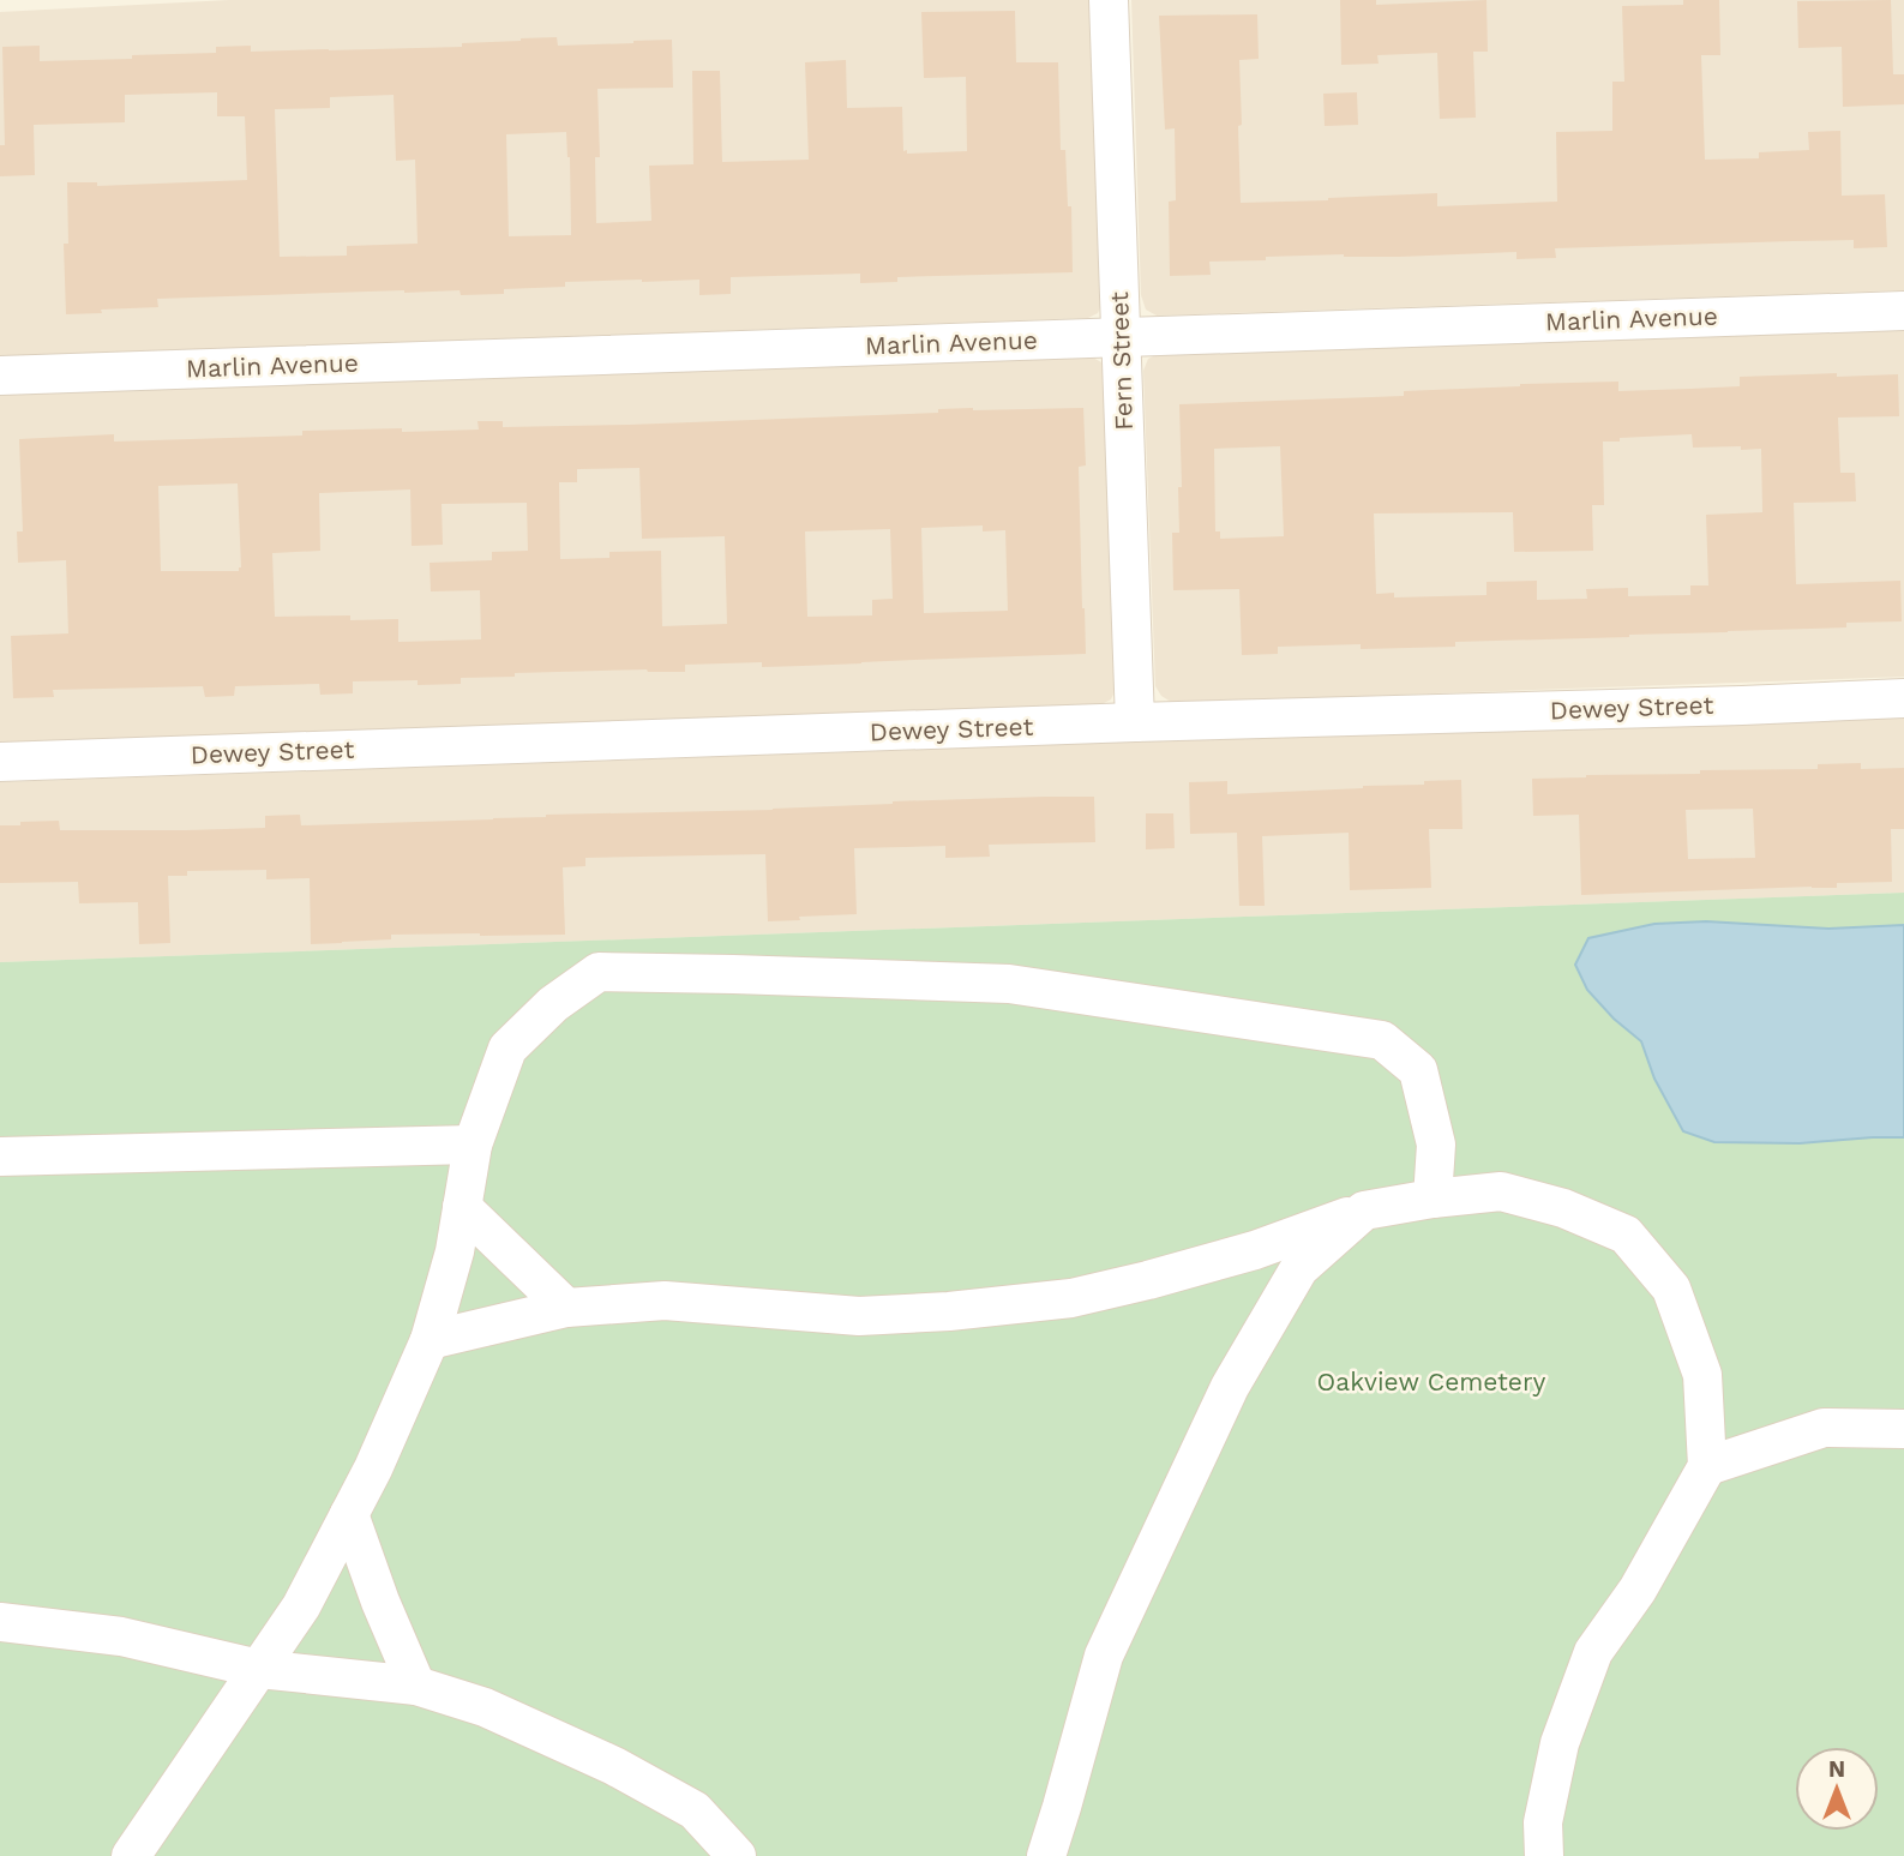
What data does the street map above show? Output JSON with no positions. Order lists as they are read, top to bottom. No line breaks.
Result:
{"streets":{"street":["Marlin Avenue","Fern Street","Dewey Street"]},"crossings":[["Marlin Avenue","Fern Street"],["Fern Street","Dewey Street"]],"parks":["Oakview Cemetery"],"north":"top"}
